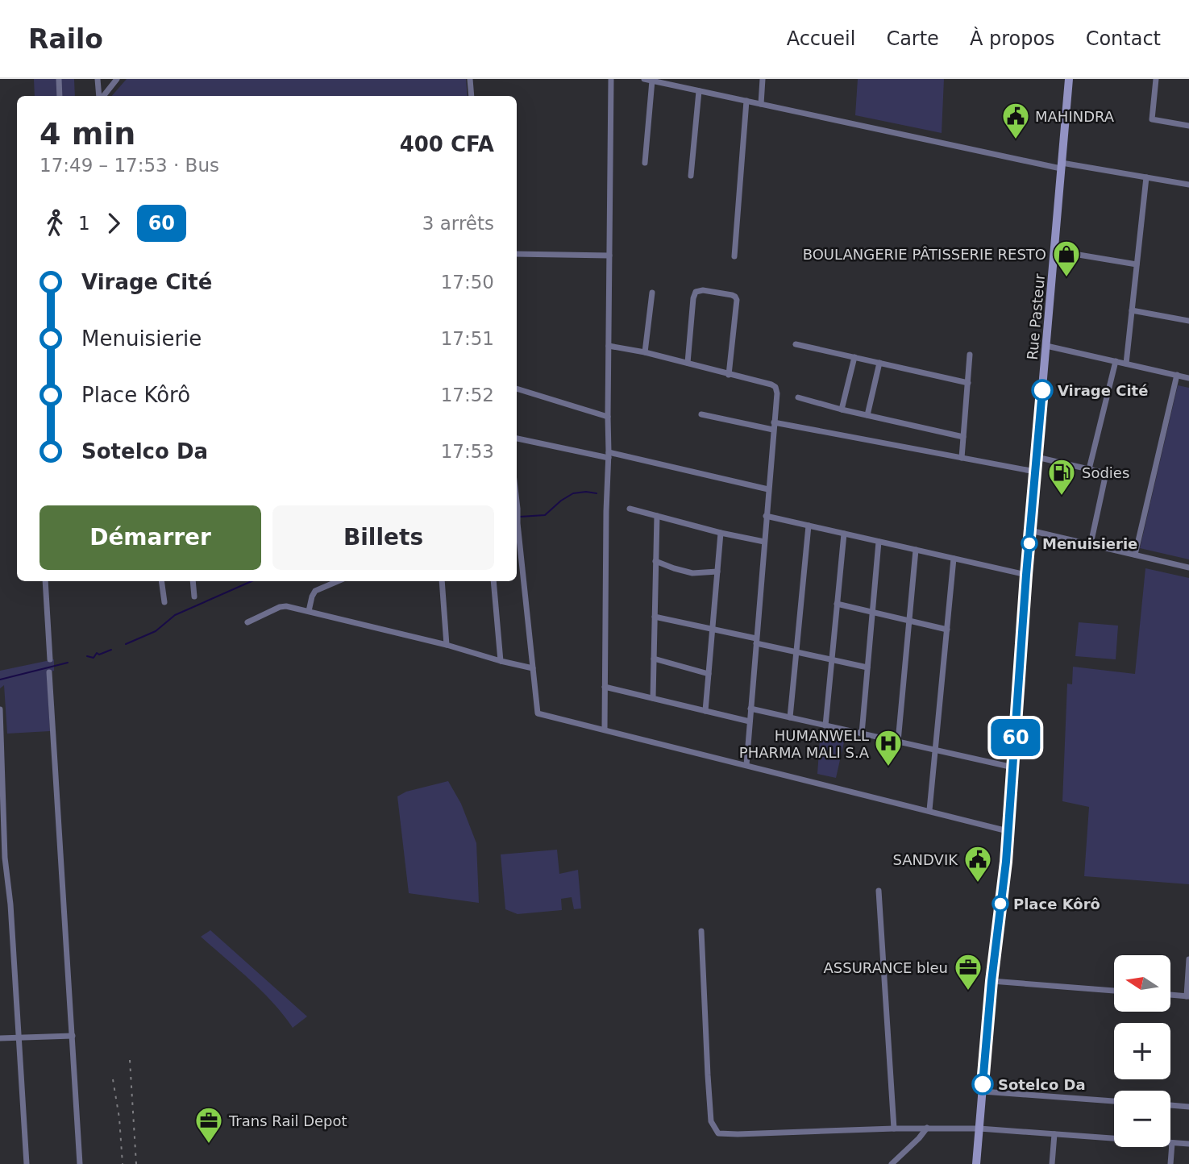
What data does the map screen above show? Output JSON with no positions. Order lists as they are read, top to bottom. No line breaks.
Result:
{"streets":{"main road":["Rue Pasteur"]},"places":{"public building":["MAHINDRA","SANDVIK"],"shop":["BOULANGERIE PÂTISSERIE RESTO"],"other":["Virage Cité","Menuisierie","Place Kôrô","Sotelco Da"],"fuel station":["Sodies"],"hospital":["HUMANWELL PHARMA MALI S.A"],"office":["ASSURANCE bleu","Trans Rail Depot"]},"lines":["bus line 60"],"north":"left","page":{"header":"Railo","nav":["Accueil","Carte","À propos","Contact"],"on_map":"60","heading":["4 min","17:49 – 17:53 · Bus","400 CFA"],"legs":["1","60","3 arrêts"],"list":[{"name":"Virage Cité","value":"17:50"},{"name":"Menuisierie","value":"17:51"},{"name":"Place Kôrô","value":"17:52"},{"name":"Sotelco Da","value":"17:53"}],"buttons":["Démarrer","Billets"],"map_buttons":["+","−"]}}
